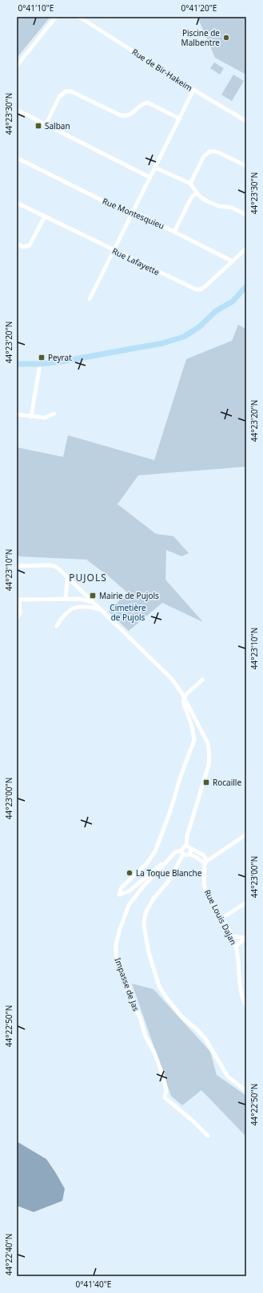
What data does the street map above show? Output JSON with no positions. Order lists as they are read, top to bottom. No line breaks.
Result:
{"streets":{"street":["Rue de Bir-Hakeim","Rue Montesquieu","Rue Lafayette","Rue Louis Dajan","Impasse de Jas"]},"crossings":[["Rue Montesquieu","Rue Lafayette"]],"districts":["PUJOLS"],"parks":["Cimetière de Pujols"],"places":{"other":["Piscine de Malbentre","La Toque Blanche"],"transit":["Salban","Peyrat","Mairie de Pujols","Rocaille"]},"coordinates":["0°41'10\"E","0°41'20\"E","44°23'30\"N","44°23'20\"N","44°23'10\"N","44°23'00\"N","44°22'50\"N","44°22'40\"N","0°41'40\"E"]}
